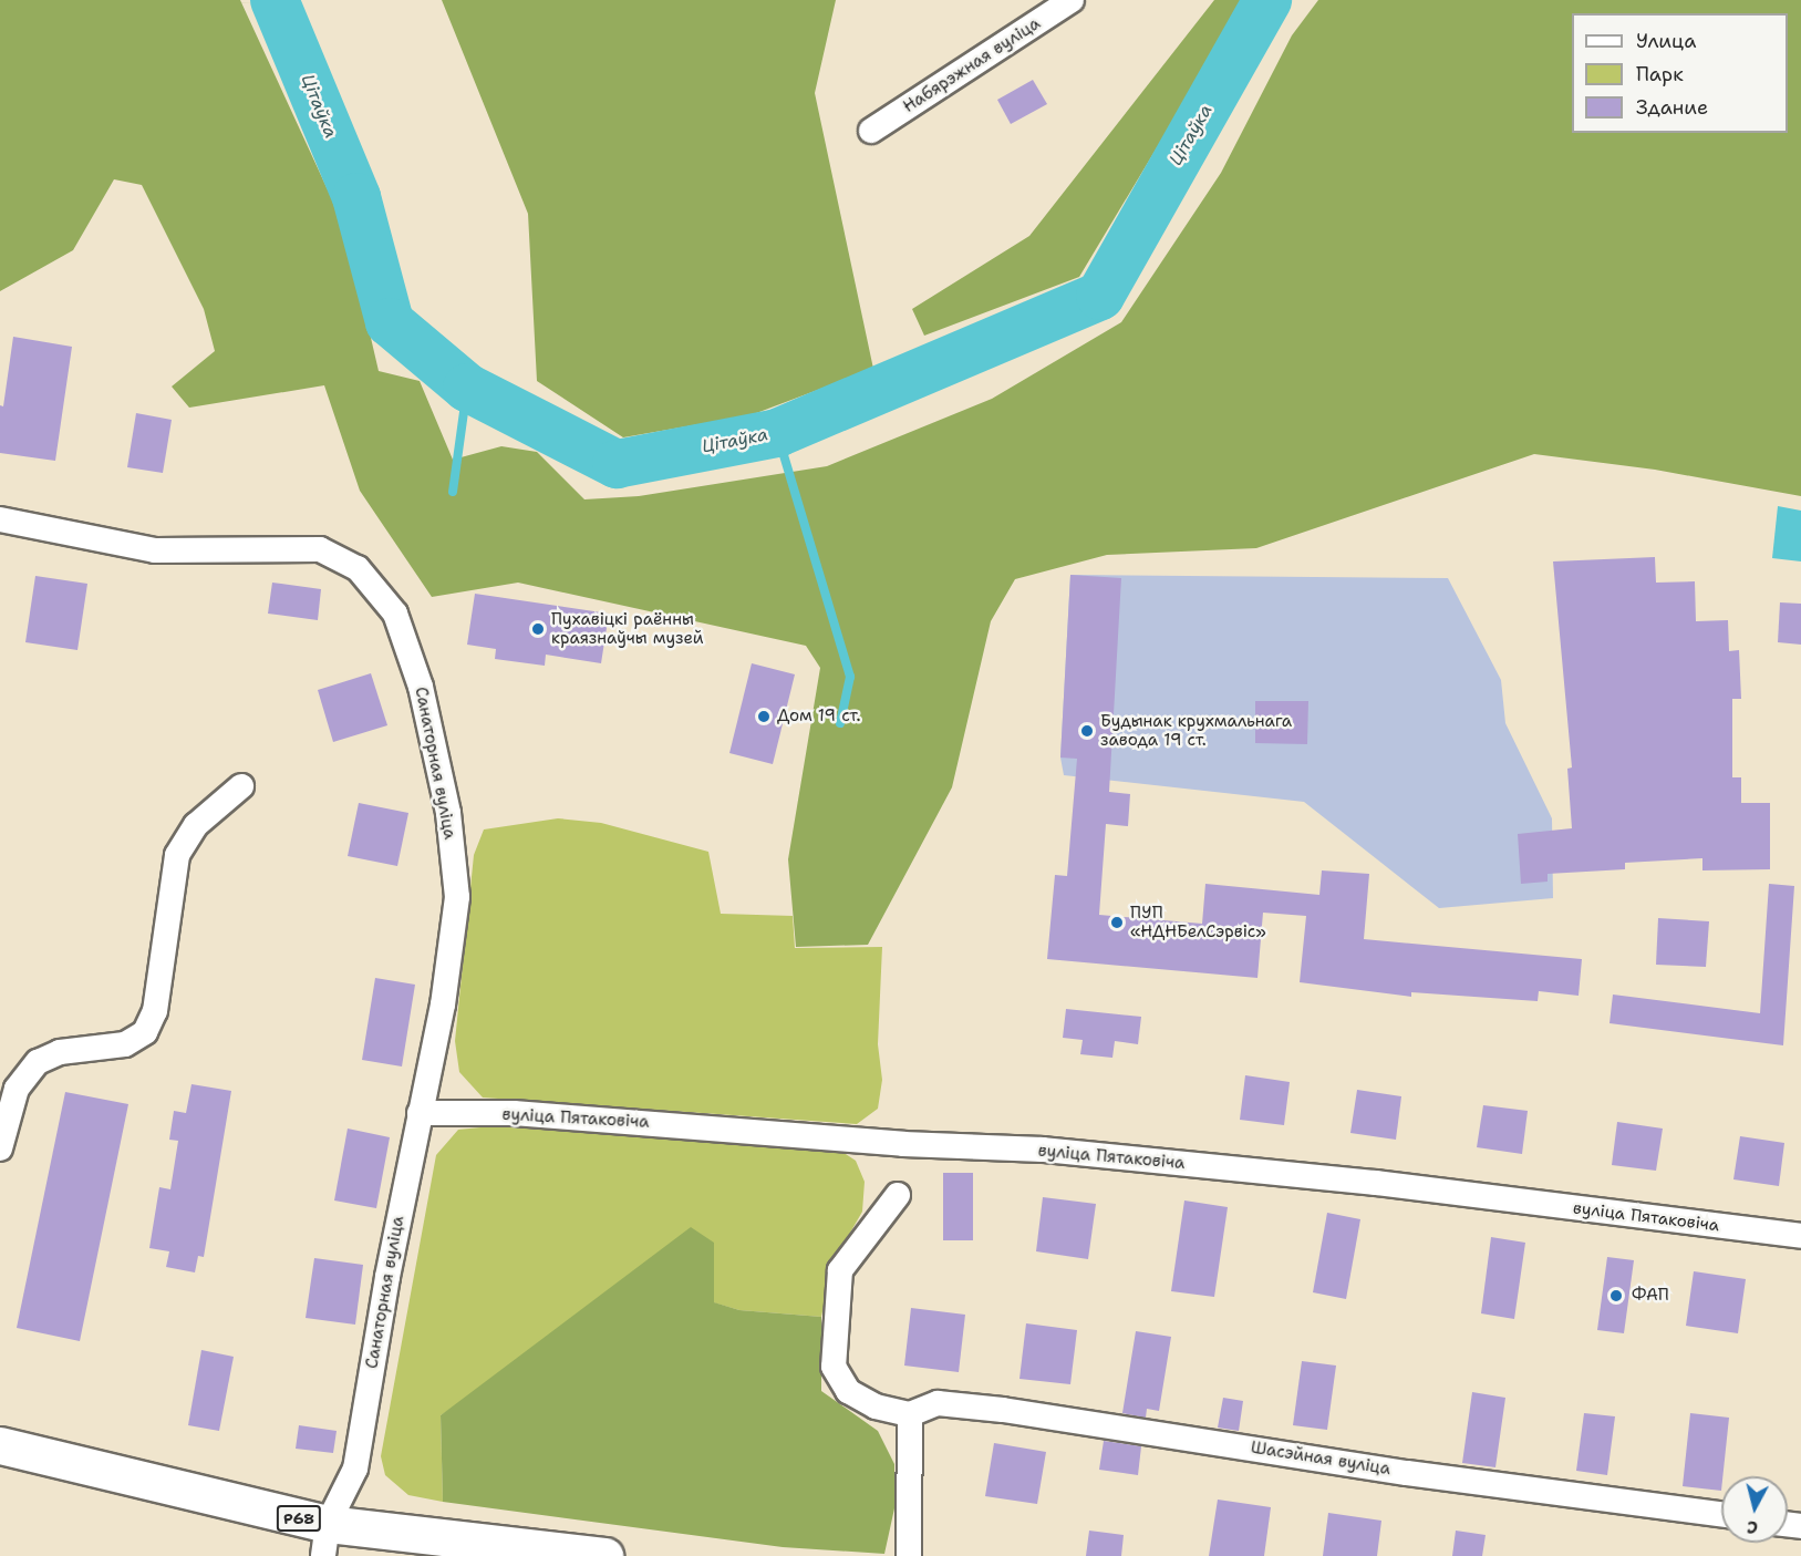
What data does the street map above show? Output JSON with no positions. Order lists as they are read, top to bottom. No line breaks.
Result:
{"streets":{"main road":["Р68"],"street":["Набярэжная вуліца","Санаторная вуліца","вуліца Пятаковіча","Шасэйная вуліца"]},"crossings":[["Санаторная вуліца","вуліца Пятаковіча"],["Санаторная вуліца","Р68"]],"water":["Цітаўка"],"places":["Пухавіцкі раённы краязнаўчы музей","Дом 19 ст.","Будынак крухмальнага завода 19 ст.","ПУП «НДНБелСэрвіс»","ФАП"],"legend":["Улица","Парк","Здание"],"north":"bottom"}
